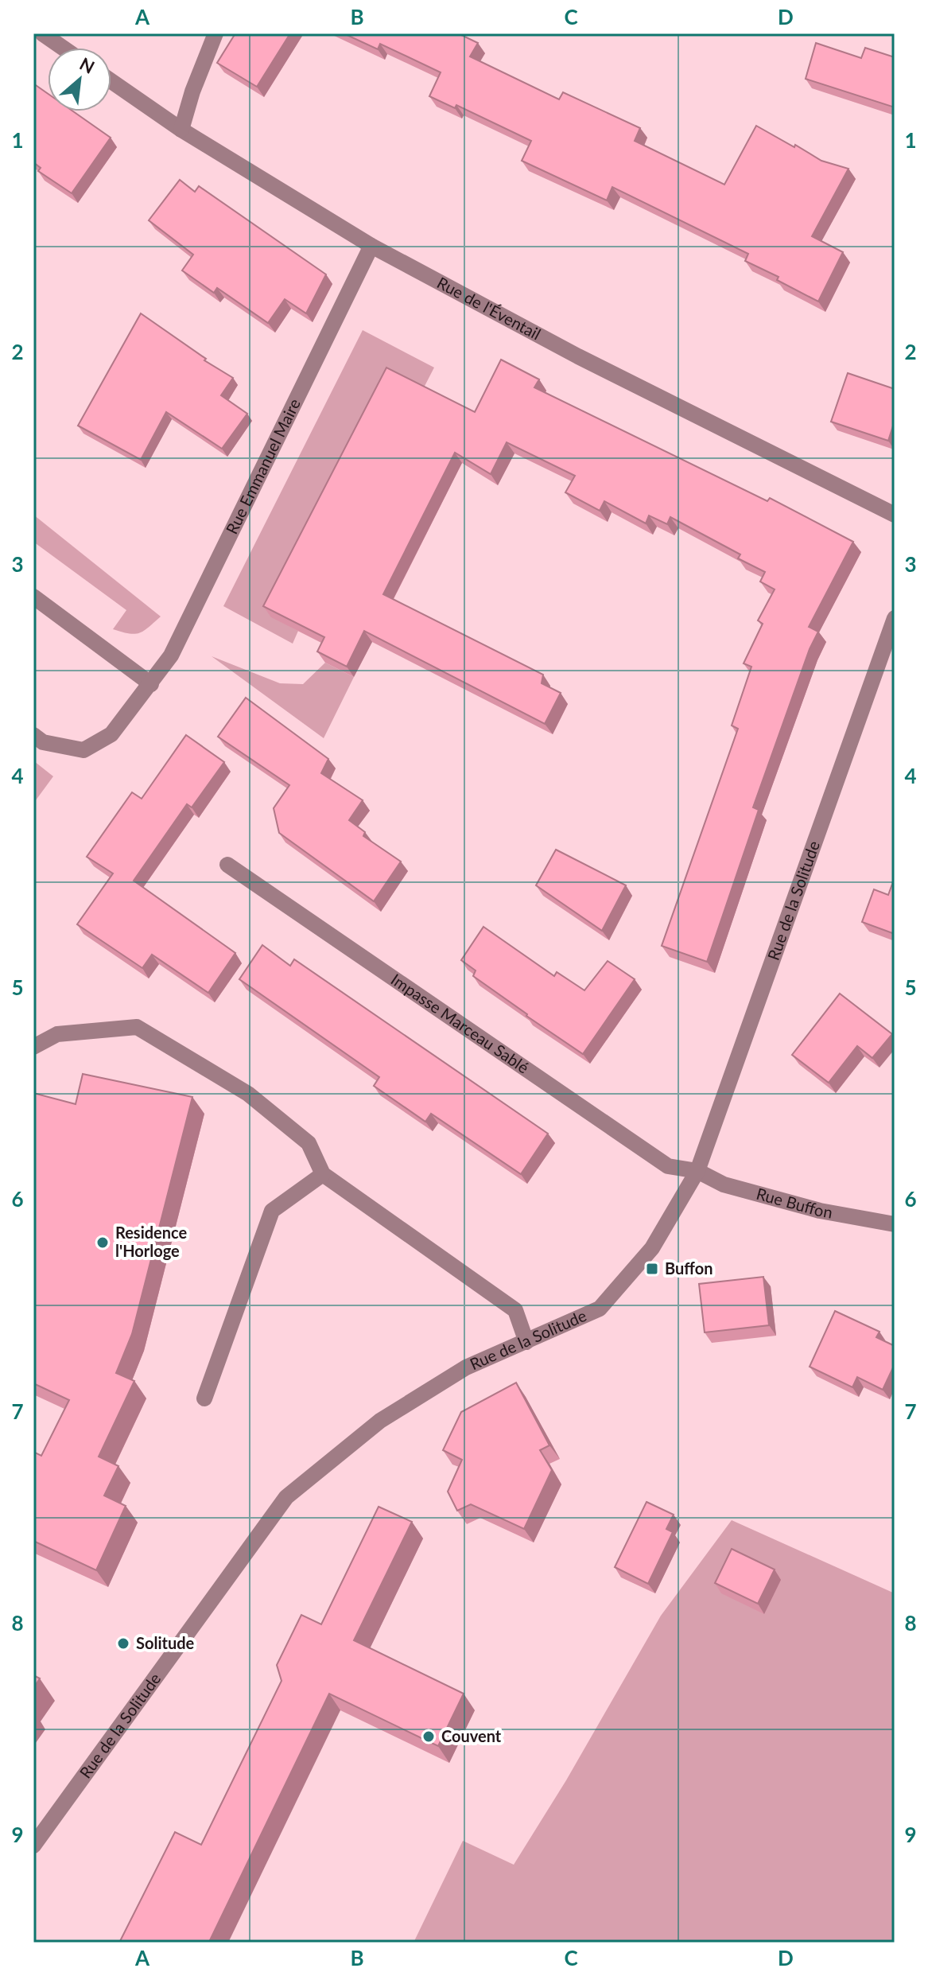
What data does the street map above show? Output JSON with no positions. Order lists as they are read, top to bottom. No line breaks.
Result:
{"streets":{"street":["Rue de l'Éventail","Rue Emmanuel Maire","Rue de la Solitude","Impasse Marceau Sablé","Rue Buffon"]},"crossings":[["Rue de l'Éventail","Rue Emmanuel Maire"],["Rue de la Solitude","Impasse Marceau Sablé"],["Rue de la Solitude","Rue Buffon"],["Impasse Marceau Sablé","Rue Buffon"]],"places":{"other":["Residence l'Horloge","Solitude","Couvent"],"transit":["Buffon"]},"north":"top right","grid":{"columns":["A","B","C","D"],"rows":["1","2","3","4","5","6","7","8","9"]}}
